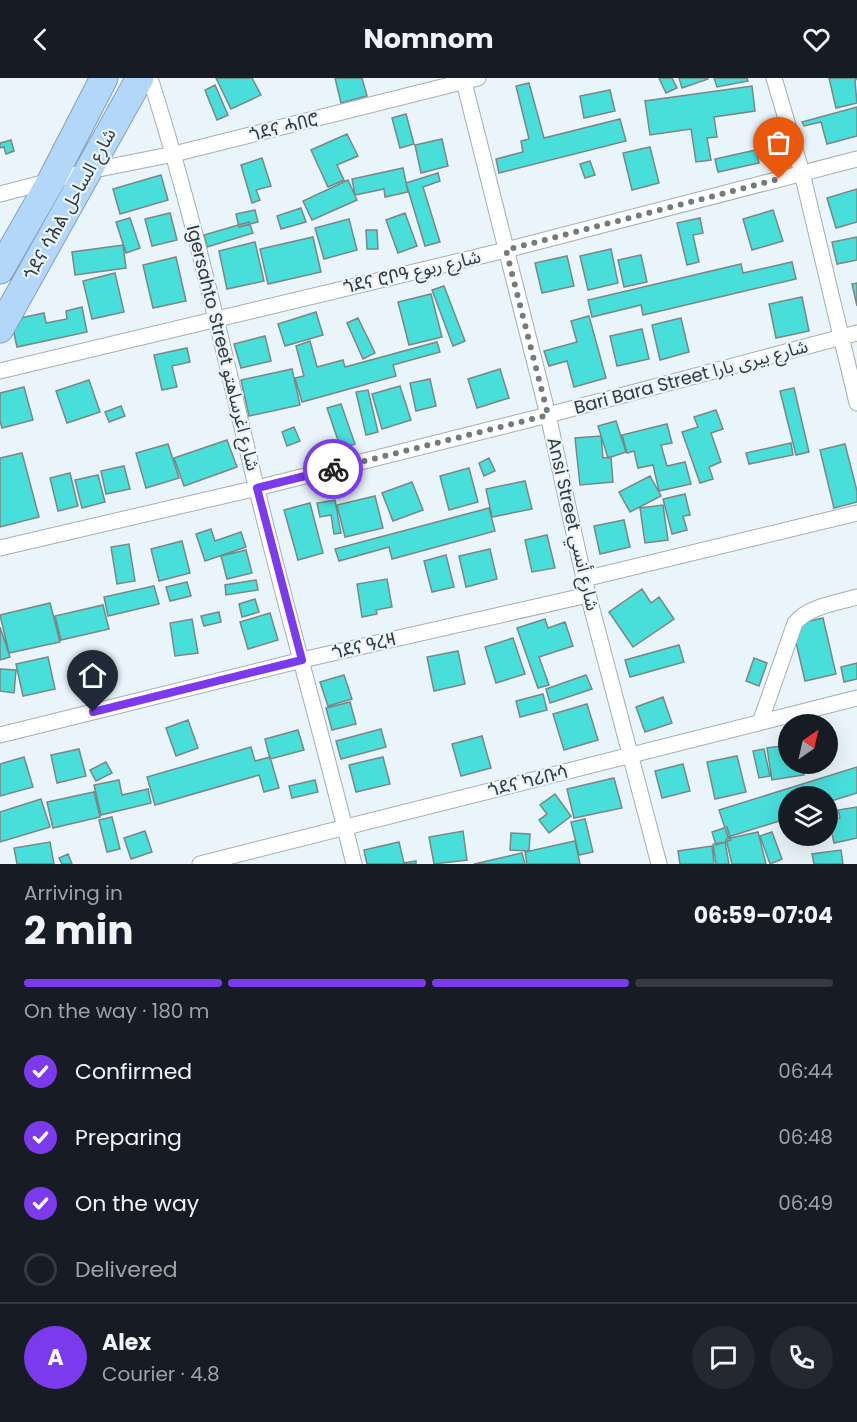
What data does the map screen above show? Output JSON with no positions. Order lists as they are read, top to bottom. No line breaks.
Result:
{"streets":{"highway":["ጎደና ሳሕል شارع الساحل"],"street":["ጎደና ሓበሮ","ጎደና ሮቦዓ شارع ربوع","Igersahto Street شارع اغرساهتو","Bari Bara Street شارع بيرى بارا","Ansi Street شارع أنسي","ጎደና ዓረዛ","ጎደና ካሪቡሳ"]},"crossings":[["ጎደና ሓበሮ","ጎደና ሳሕል شارع الساحل"],["ጎደና ሓበሮ","Igersahto Street شارع اغرساهتو"],["ጎደና ሓበሮ","Ansi Street شارع أنسي"],["ጎደና ሮቦዓ شارع ربوع","Igersahto Street شارع اغرساهتو"],["ጎደና ሮቦዓ شارع ربوع","Ansi Street شارع أنسي"],["Igersahto Street شارع اغرساهتو","Bari Bara Street شارع بيرى بارا"],["Igersahto Street شارع اغرساهتو","ጎደና ዓረዛ"],["Igersahto Street شارع اغرساهتو","ጎደና ካሪቡሳ"],["Bari Bara Street شارع بيرى بارا","Ansi Street شارع أنسي"],["Ansi Street شارع أنسي","ጎደና ዓረዛ"],["Ansi Street شارع أنسي","ጎደና ካሪቡሳ"]],"north":"top right","page":{"header":"Nomnom","heading":["2 min","Arriving in","06:59–07:04"],"panel":["Alex","Courier · 4.8"],"bar":"On the way · 180 m","list":[["Confirmed","06:44"],["Preparing","06:48"],["On the way","06:49"],"Delivered"],"round":"A"}}
